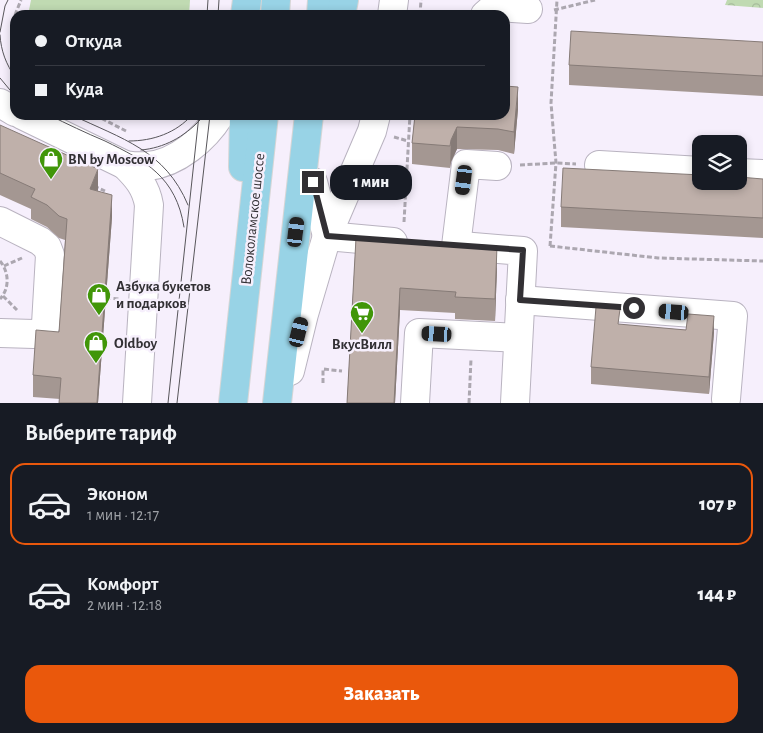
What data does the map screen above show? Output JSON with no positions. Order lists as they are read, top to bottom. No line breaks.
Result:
{"streets":{"main road":["Волоколамское шоссе"]},"places":{"shop":["BN by Moscow","Азбука букетов и подарков","Oldboy"],"supermarket":["ВкусВилл"]},"page":{"banner":["Откуда","Куда"],"bubble":"1 мин","heading":"Выберите тариф","list":[{"name":"Эконом","note":"1 мин · 12:17","value":"107 ₽"},{"name":"Комфорт","note":"2 мин · 12:18","value":"144 ₽"}],"buttons":"Заказать"}}
